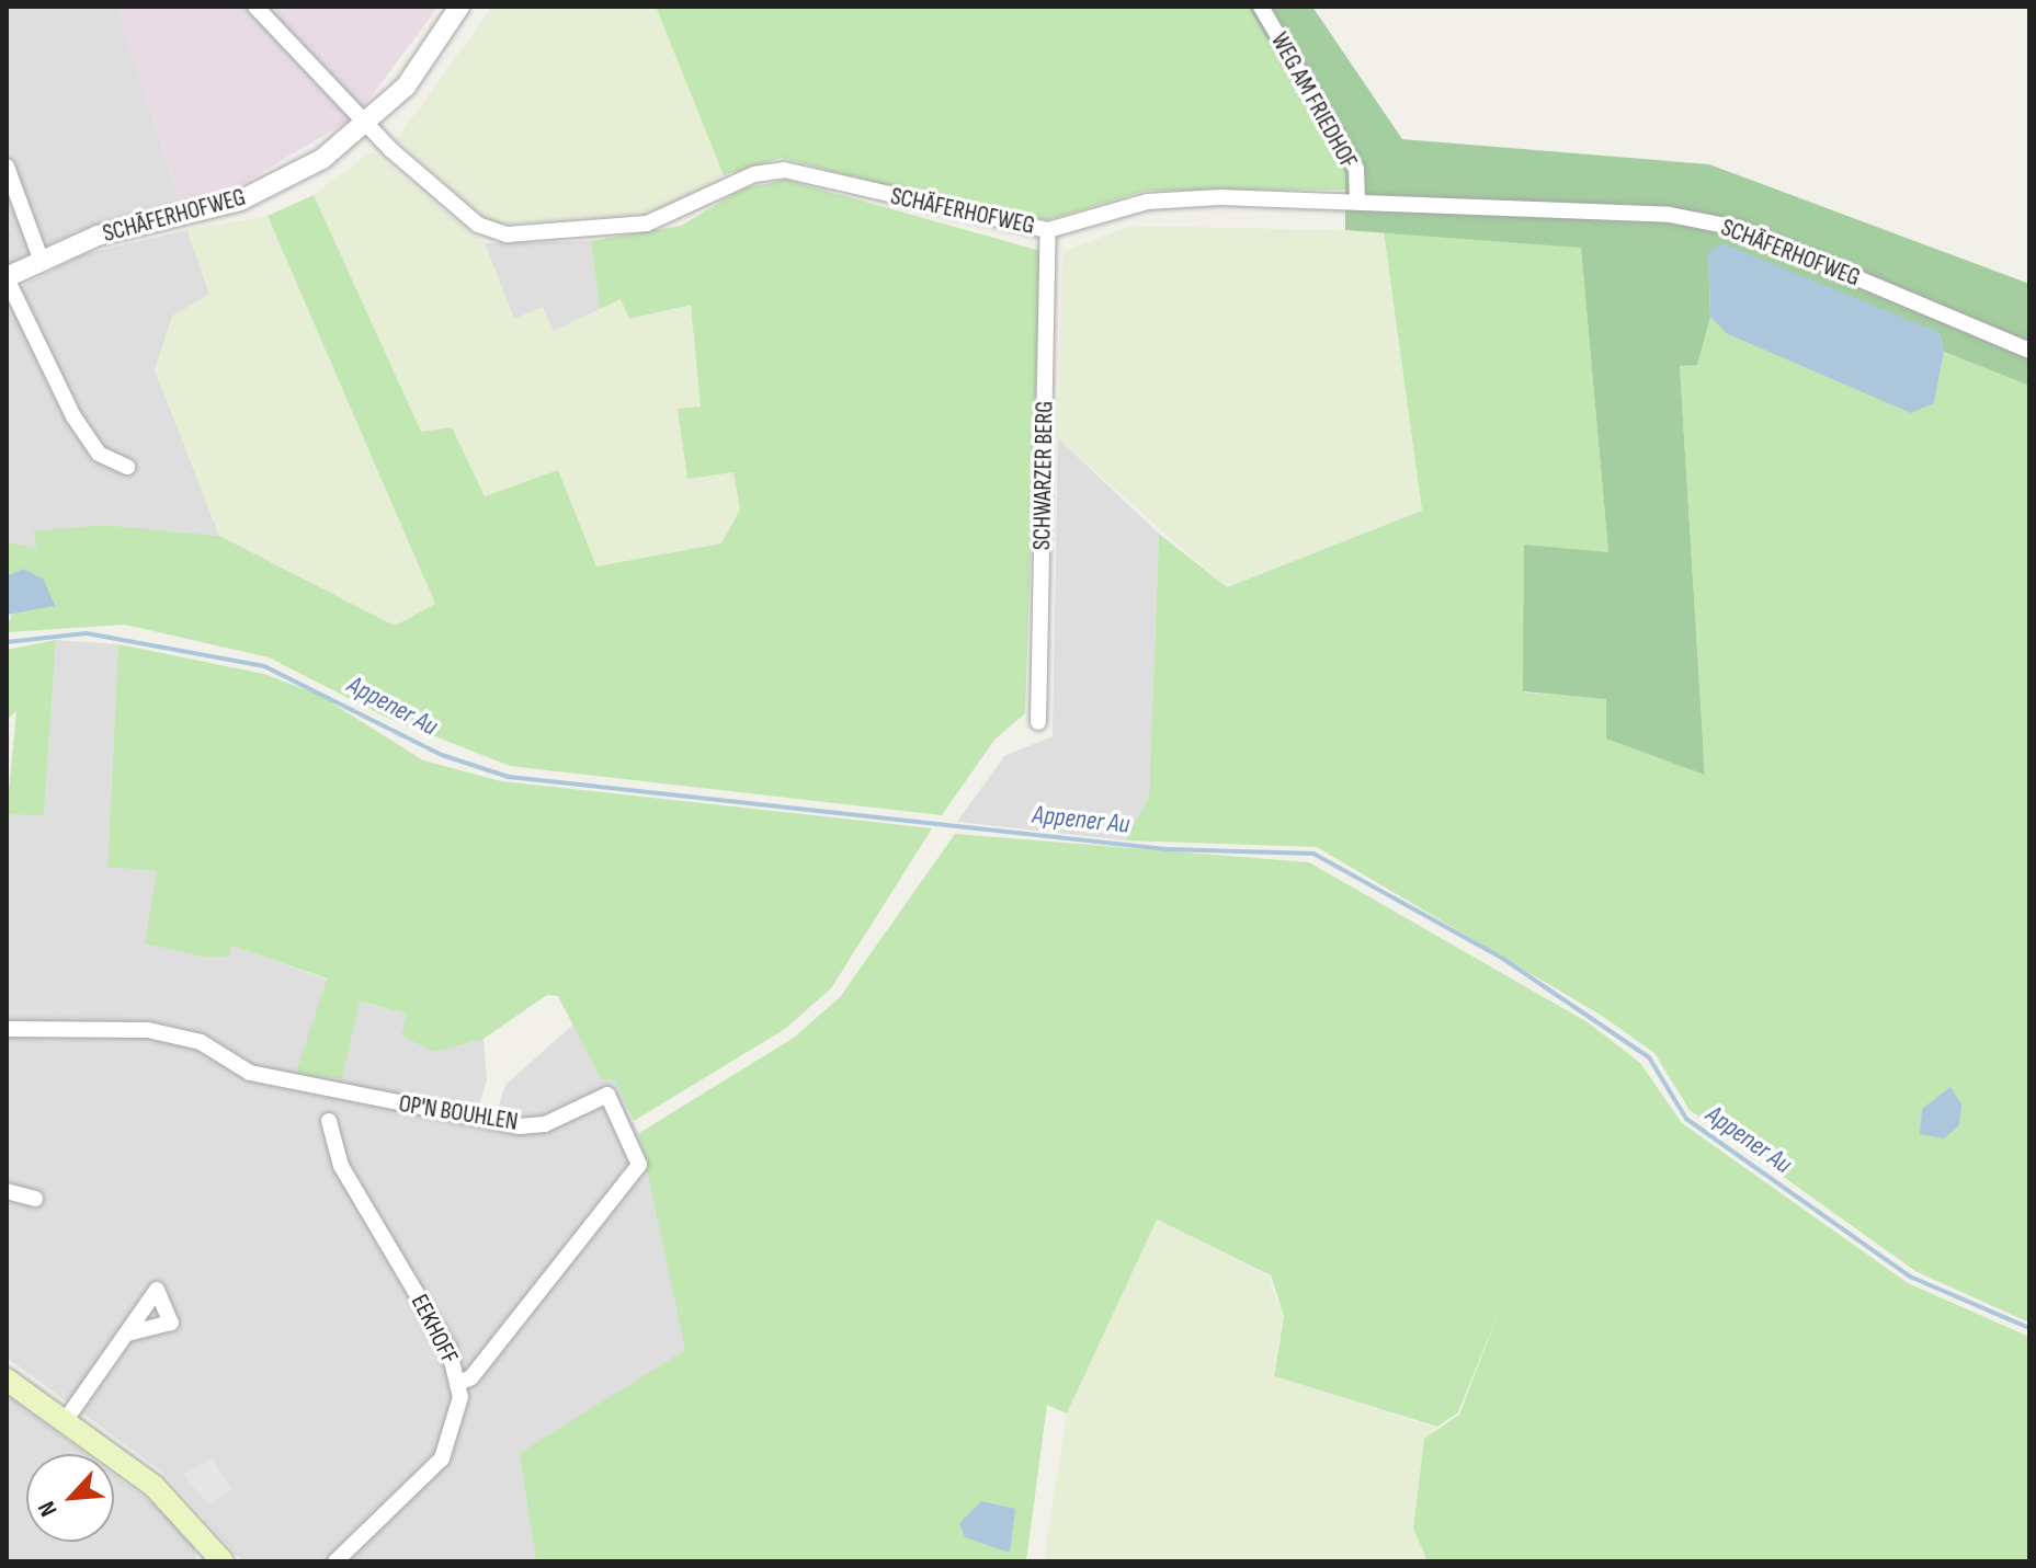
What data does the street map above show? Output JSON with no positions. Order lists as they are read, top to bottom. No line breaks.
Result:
{"streets":{"street":["WEG AM FRIEDHOF","SCHÄFERHOFWEG","SCHWARZER BERG","OP'N BOUHLEN","EEKHOFF"]},"crossings":[["WEG AM FRIEDHOF","SCHÄFERHOFWEG"],["SCHÄFERHOFWEG","SCHWARZER BERG"],["OP'N BOUHLEN","EEKHOFF"]],"water":["Appener Au"],"north":"bottom left"}
